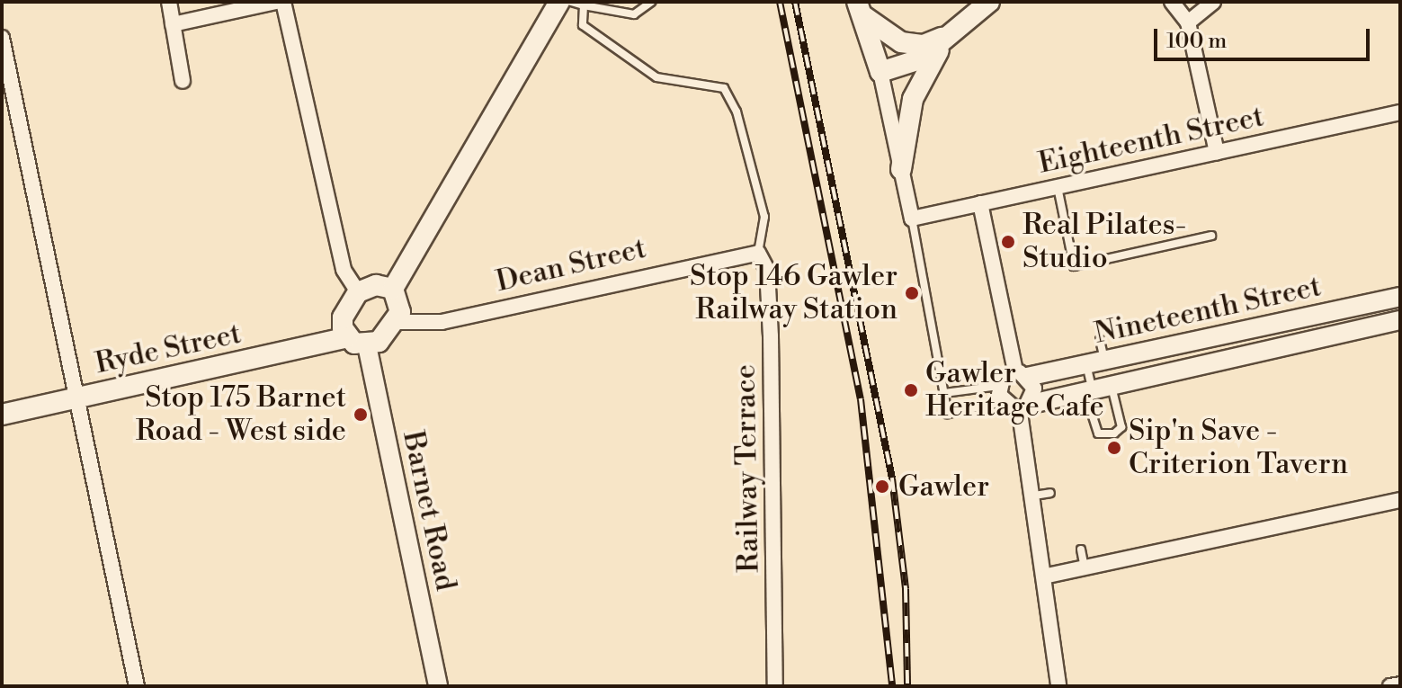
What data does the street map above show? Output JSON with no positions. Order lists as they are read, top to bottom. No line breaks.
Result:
{"streets":{"main road":["Ryde Street"],"street":["Eighteenth Street","Dean Street","Nineteenth Street","Railway Terrace","Barnet Road"]},"crossings":[["Dean Street","Ryde Street"],["Dean Street","Railway Terrace"],["Dean Street","Barnet Road"],["Ryde Street","Barnet Road"]],"places":["Real Pilates- Studio","Stop 146 Gawler Railway Station","Gawler Heritage Cafe","Stop 175 Barnet Road - West side","Sip'n Save - Criterion Tavern","Gawler"],"scale_bar":"100 m"}
